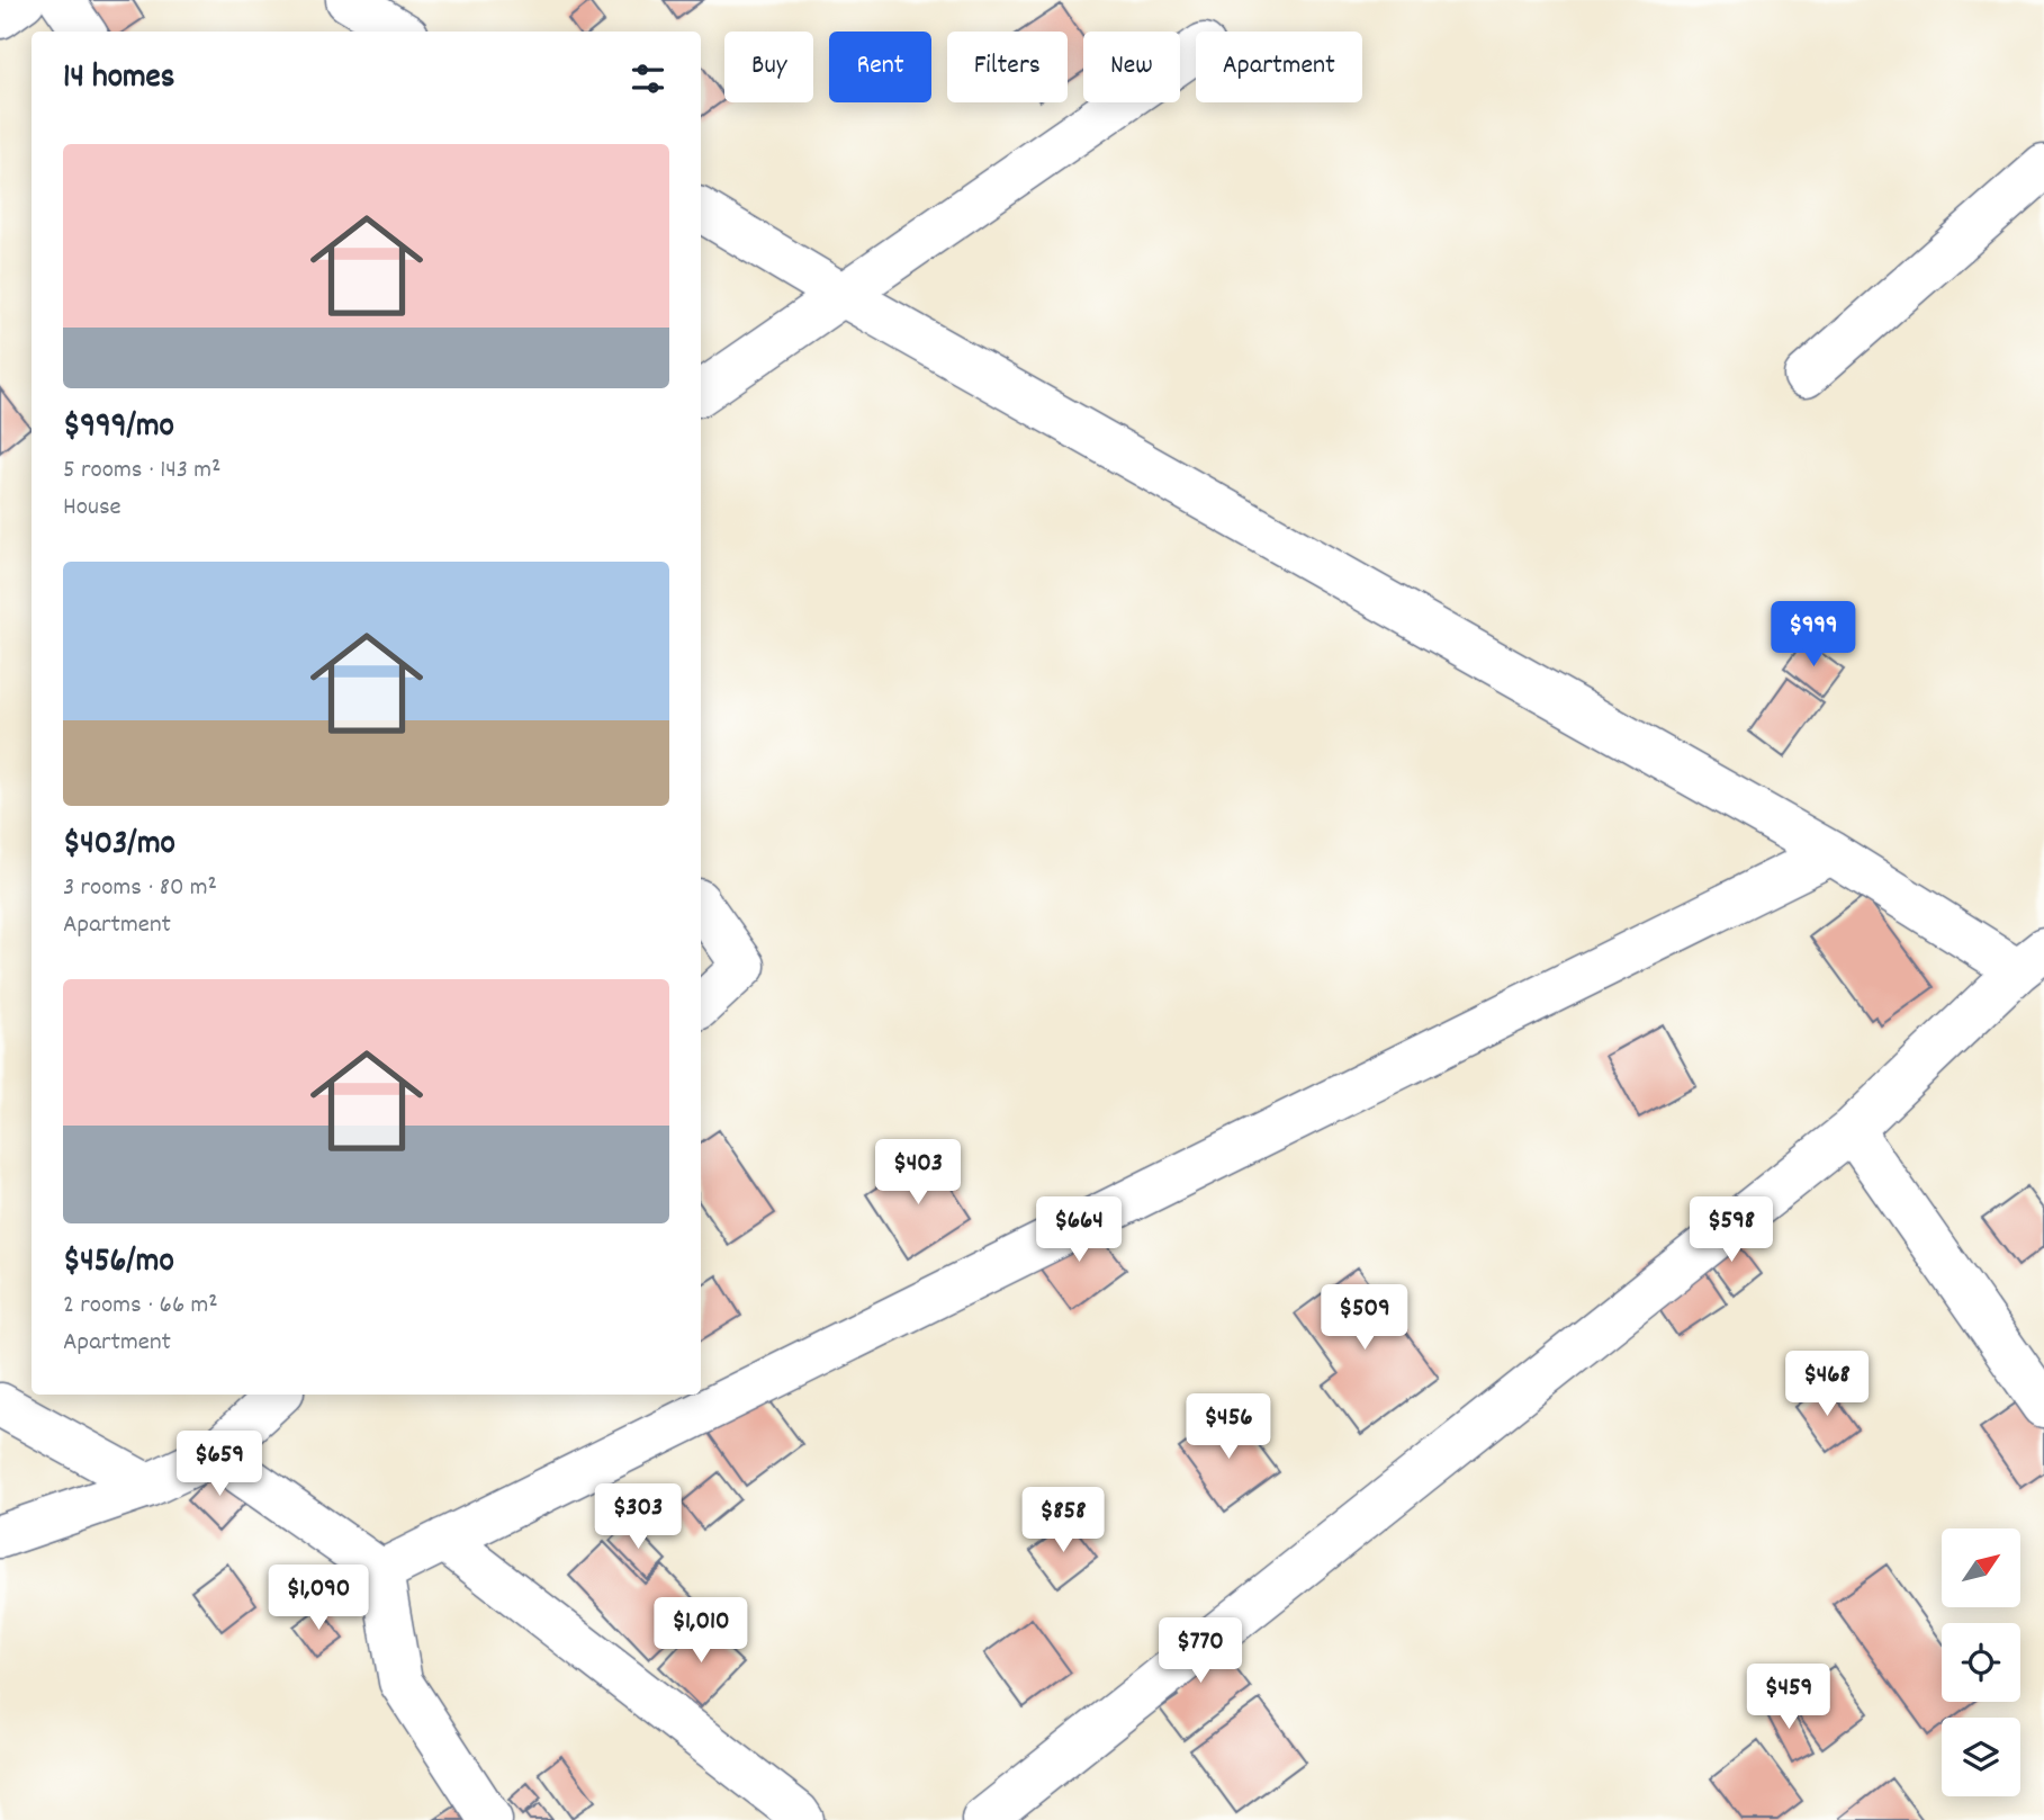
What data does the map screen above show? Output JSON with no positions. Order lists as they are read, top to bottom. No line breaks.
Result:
{"north":"top right","page":{"chip":["Buy","Rent","Filters","New","Apartment"],"heading":"14 homes","list":[{"name":"$999/mo","note":"5 rooms · 143 m² · House"},{"name":"$403/mo","note":"3 rooms · 80 m² · Apartment"},{"name":"$456/mo","note":"2 rooms · 66 m² · Apartment"}],"price":["$999","$403","$664","$598","$509","$468","$456","$659","$303","$858","$1,090","$1,010","$770","$459"]}}
